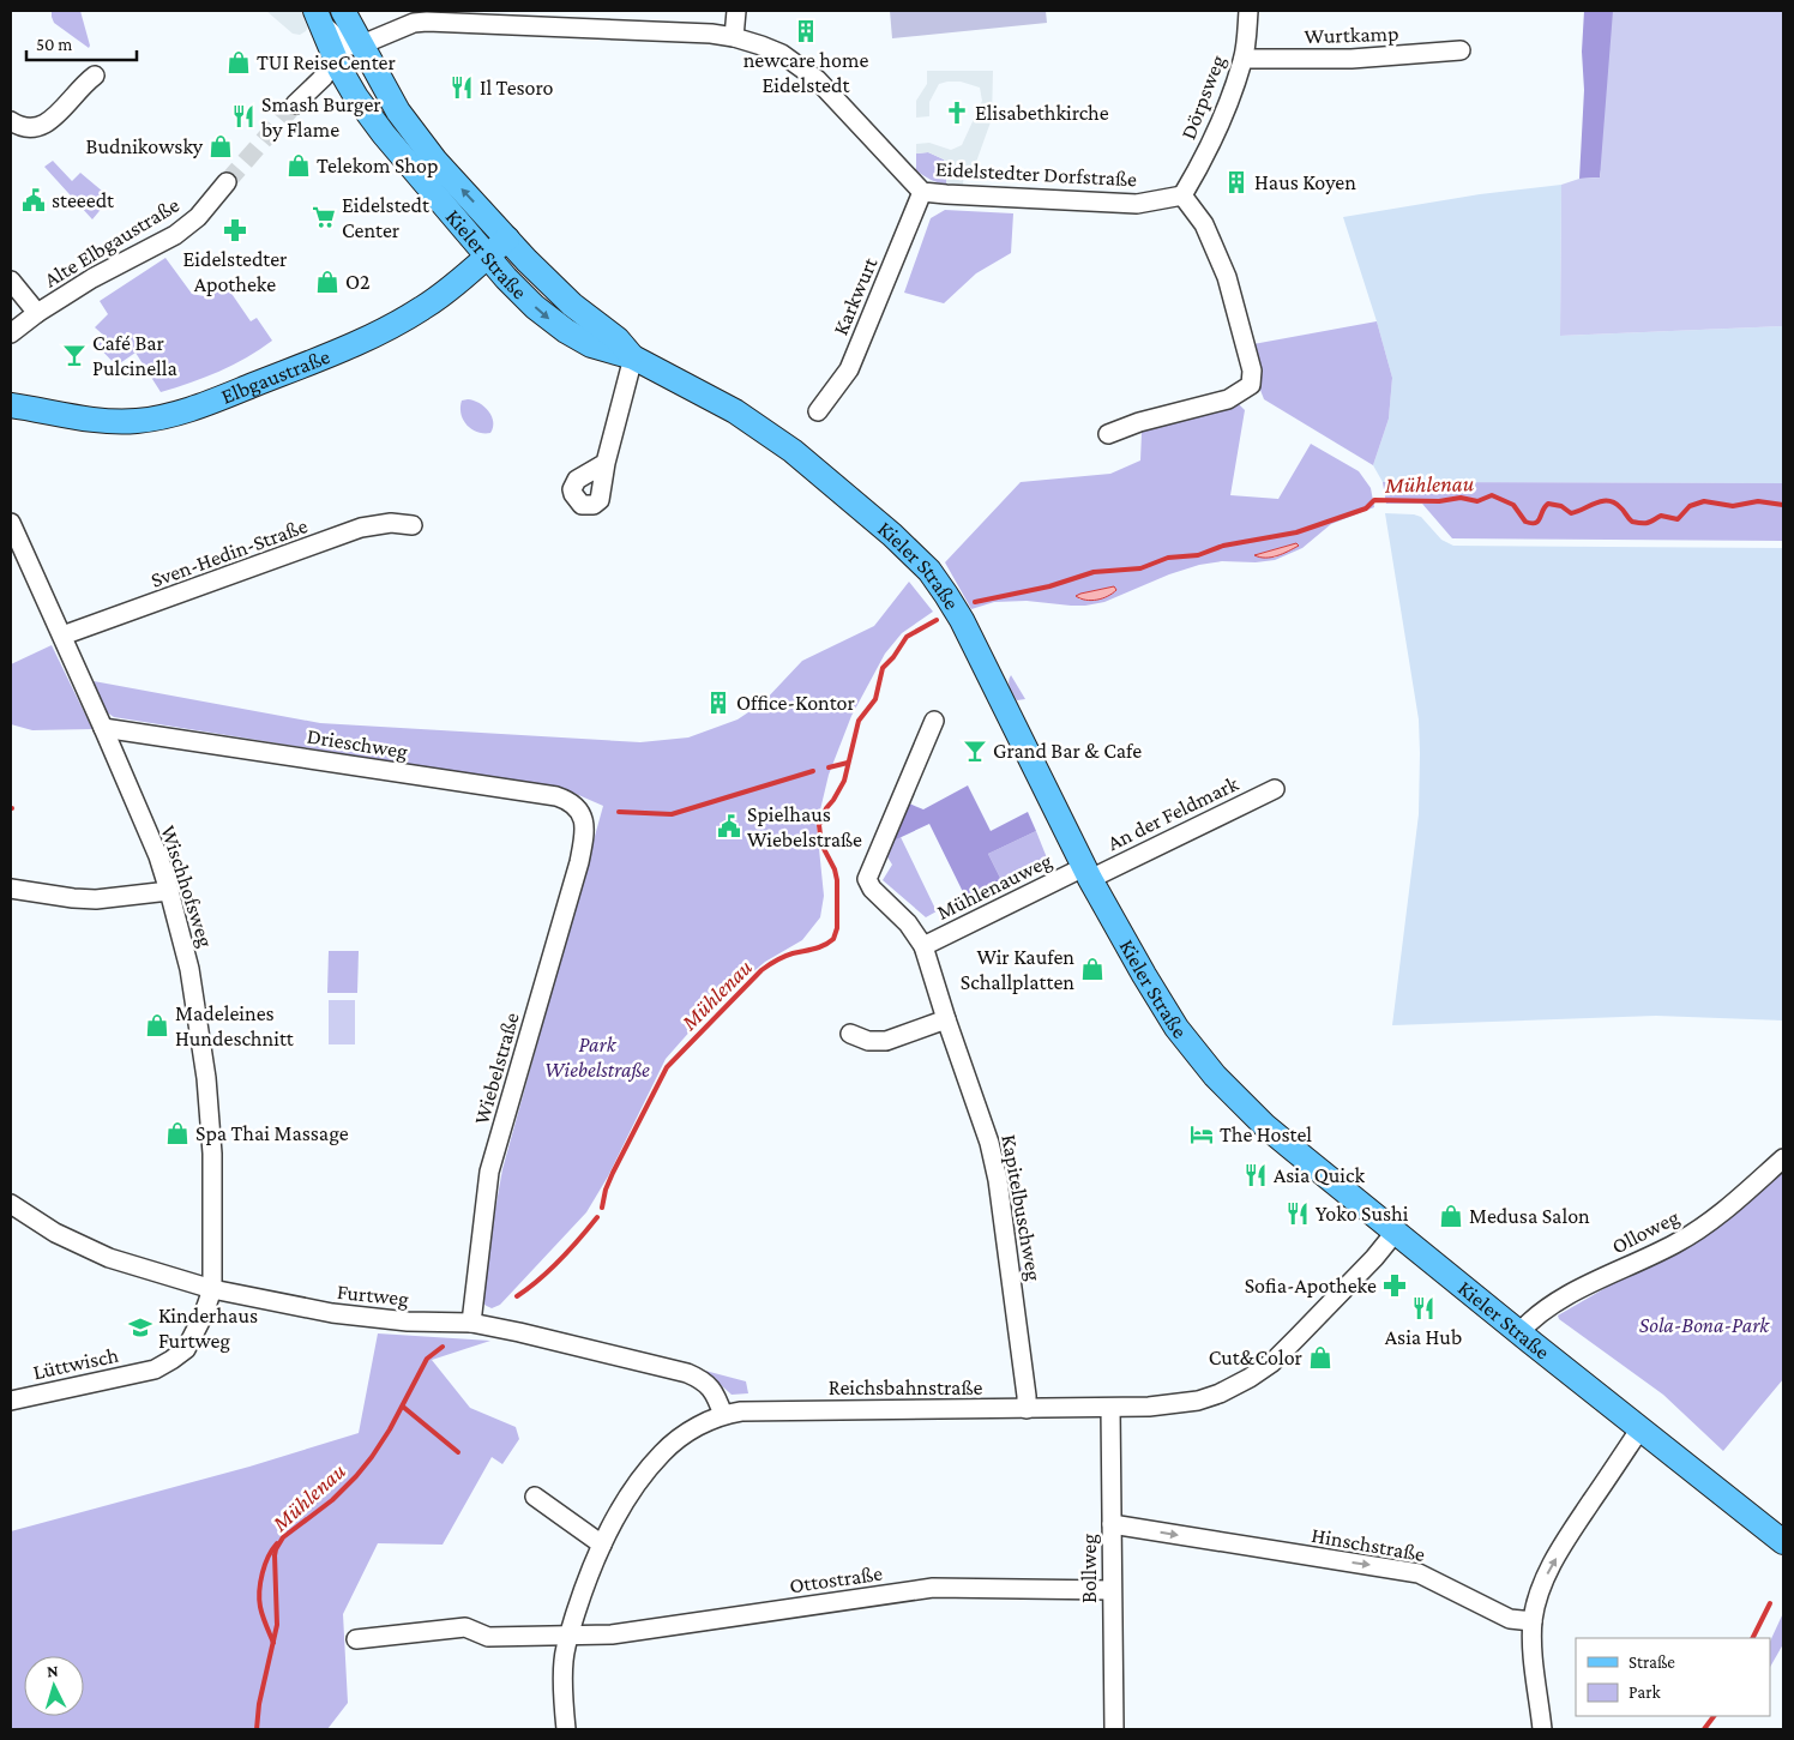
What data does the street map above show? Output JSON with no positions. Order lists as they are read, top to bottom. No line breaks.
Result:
{"streets":{"main road":["Kieler Straße","Elbgaustraße"],"street":["Wurtkamp","Dörpsweg","Eidelstedter Dorfstraße","Alte Elbgaustraße","Karkwurt","Sven-Hedin-Straße","Drieschweg","An der Feldmark","Wischhofsweg","Mühlenauweg","Wiebelstraße","Kapitelbuschweg","Olloweg","Furtweg","Lüttwisch","Reichsbahnstraße","Hinschstraße","Bollweg","Ottostraße"]},"crossings":[["Wurtkamp","Dörpsweg"],["Dörpsweg","Eidelstedter Dorfstraße"],["Eidelstedter Dorfstraße","Kieler Straße"],["Eidelstedter Dorfstraße","Karkwurt"],["Kieler Straße","Elbgaustraße"],["Kieler Straße","An der Feldmark"],["Kieler Straße","Mühlenauweg"],["Kieler Straße","Olloweg"],["Kieler Straße","Reichsbahnstraße"],["Sven-Hedin-Straße","Wischhofsweg"],["Drieschweg","Wischhofsweg"],["Drieschweg","Wiebelstraße"],["An der Feldmark","Mühlenauweg"],["Wischhofsweg","Furtweg"],["Wischhofsweg","Lüttwisch"],["Mühlenauweg","Kapitelbuschweg"],["Wiebelstraße","Furtweg"],["Kapitelbuschweg","Reichsbahnstraße"],["Furtweg","Lüttwisch"],["Furtweg","Reichsbahnstraße"],["Reichsbahnstraße","Bollweg"],["Reichsbahnstraße","Ottostraße"],["Hinschstraße","Bollweg"],["Bollweg","Ottostraße"]],"one_way":["Hinschstraße"],"water":["Mühlenau"],"parks":["Park Wiebelstraße","Sola-Bona-Park"],"places":{"building":["newcare home Eidelstedt","Haus Koyen","Office-Kontor"],"shop":["TUI ReiseCenter","Budnikowsky","Telekom Shop","O2","Wir Kaufen Schallplatten","Madeleines Hundeschnitt","Spa Thai Massage","Medusa Salon","Cut&Color"],"restaurant":["Il Tesoro","Smash Burger by Flame","Asia Quick","Yoko Sushi","Asia Hub"],"church":["Elisabethkirche"],"public building":["steeedt","Spielhaus Wiebelstraße"],"supermarket":["Eidelstedt Center"],"pharmacy":["Eidelstedter Apotheke","Sofia-Apotheke"],"bar":["Café Bar Pulcinella","Grand Bar & Cafe"],"hotel":["The Hostel"],"school or university":["Kinderhaus Furtweg"]},"legend":["Straße","Park"],"scale_bar":"50 m","north":"top"}
